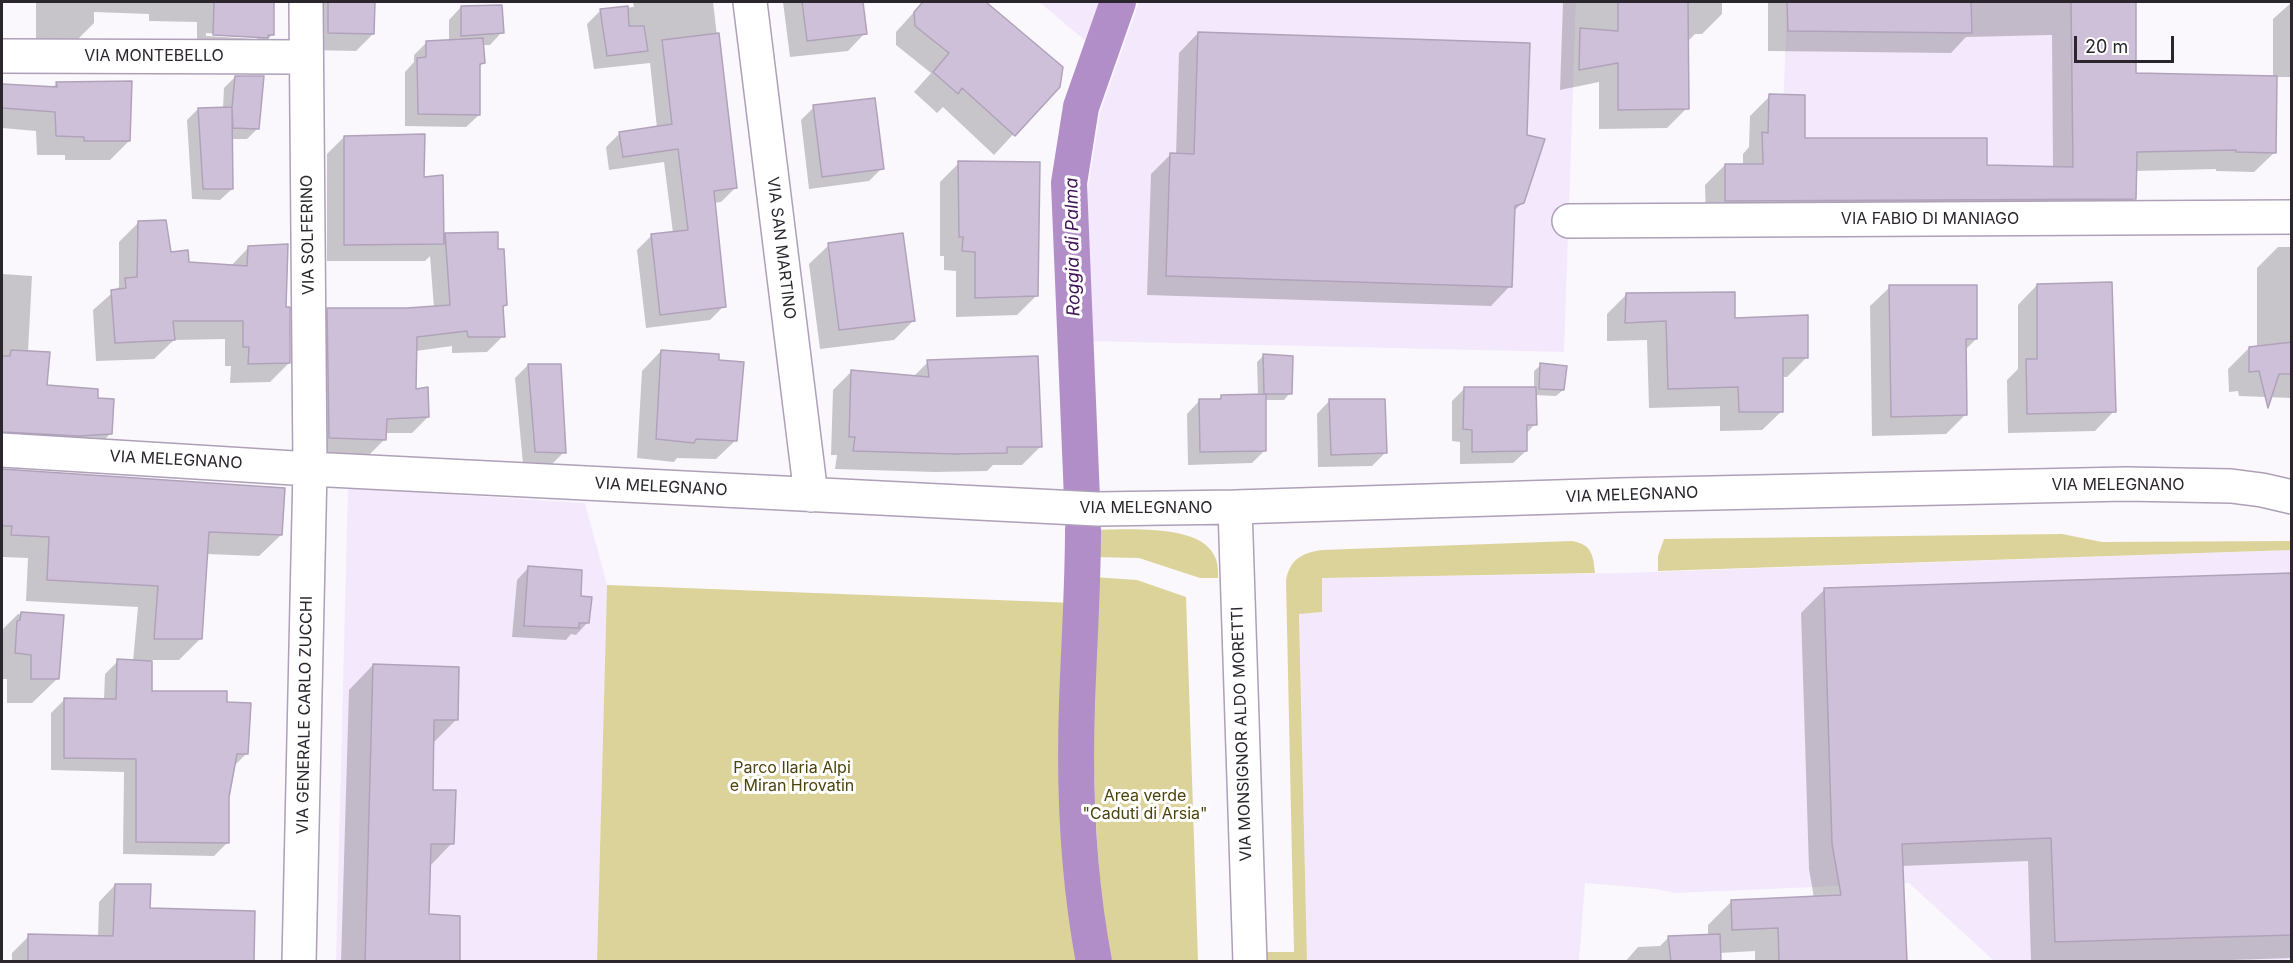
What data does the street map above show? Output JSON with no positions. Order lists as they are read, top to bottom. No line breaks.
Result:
{"streets":{"street":["VIA MONTEBELLO","VIA FABIO DI MANIAGO","VIA SOLFERINO","VIA SAN MARTINO","VIA MELEGNANO","VIA GENERALE CARLO ZUCCHI","VIA MONSIGNOR ALDO MORETTI"]},"crossings":[["VIA MONTEBELLO","VIA SOLFERINO"],["VIA SOLFERINO","VIA MELEGNANO"],["VIA SOLFERINO","VIA GENERALE CARLO ZUCCHI"],["VIA SAN MARTINO","VIA MELEGNANO"],["VIA MELEGNANO","VIA GENERALE CARLO ZUCCHI"],["VIA MELEGNANO","VIA MONSIGNOR ALDO MORETTI"]],"water":["Roggia di Palma"],"parks":["Parco Ilaria Alpi e Miran Hrovatin","Area verde \"Caduti di Arsia\""],"scale_bar":"20 m"}
